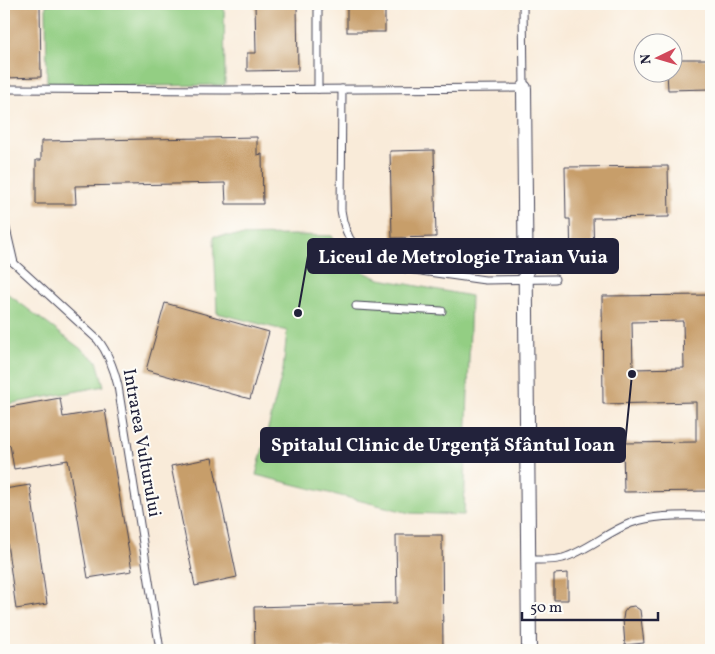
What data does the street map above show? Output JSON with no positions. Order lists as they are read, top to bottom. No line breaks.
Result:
{"streets":{"lane":["Intrarea Vulturului"]},"places":["Liceul de Metrologie Traian Vuia","Spitalul Clinic de Urgență Sfântul Ioan"],"scale_bar":"50 m","north":"left"}
